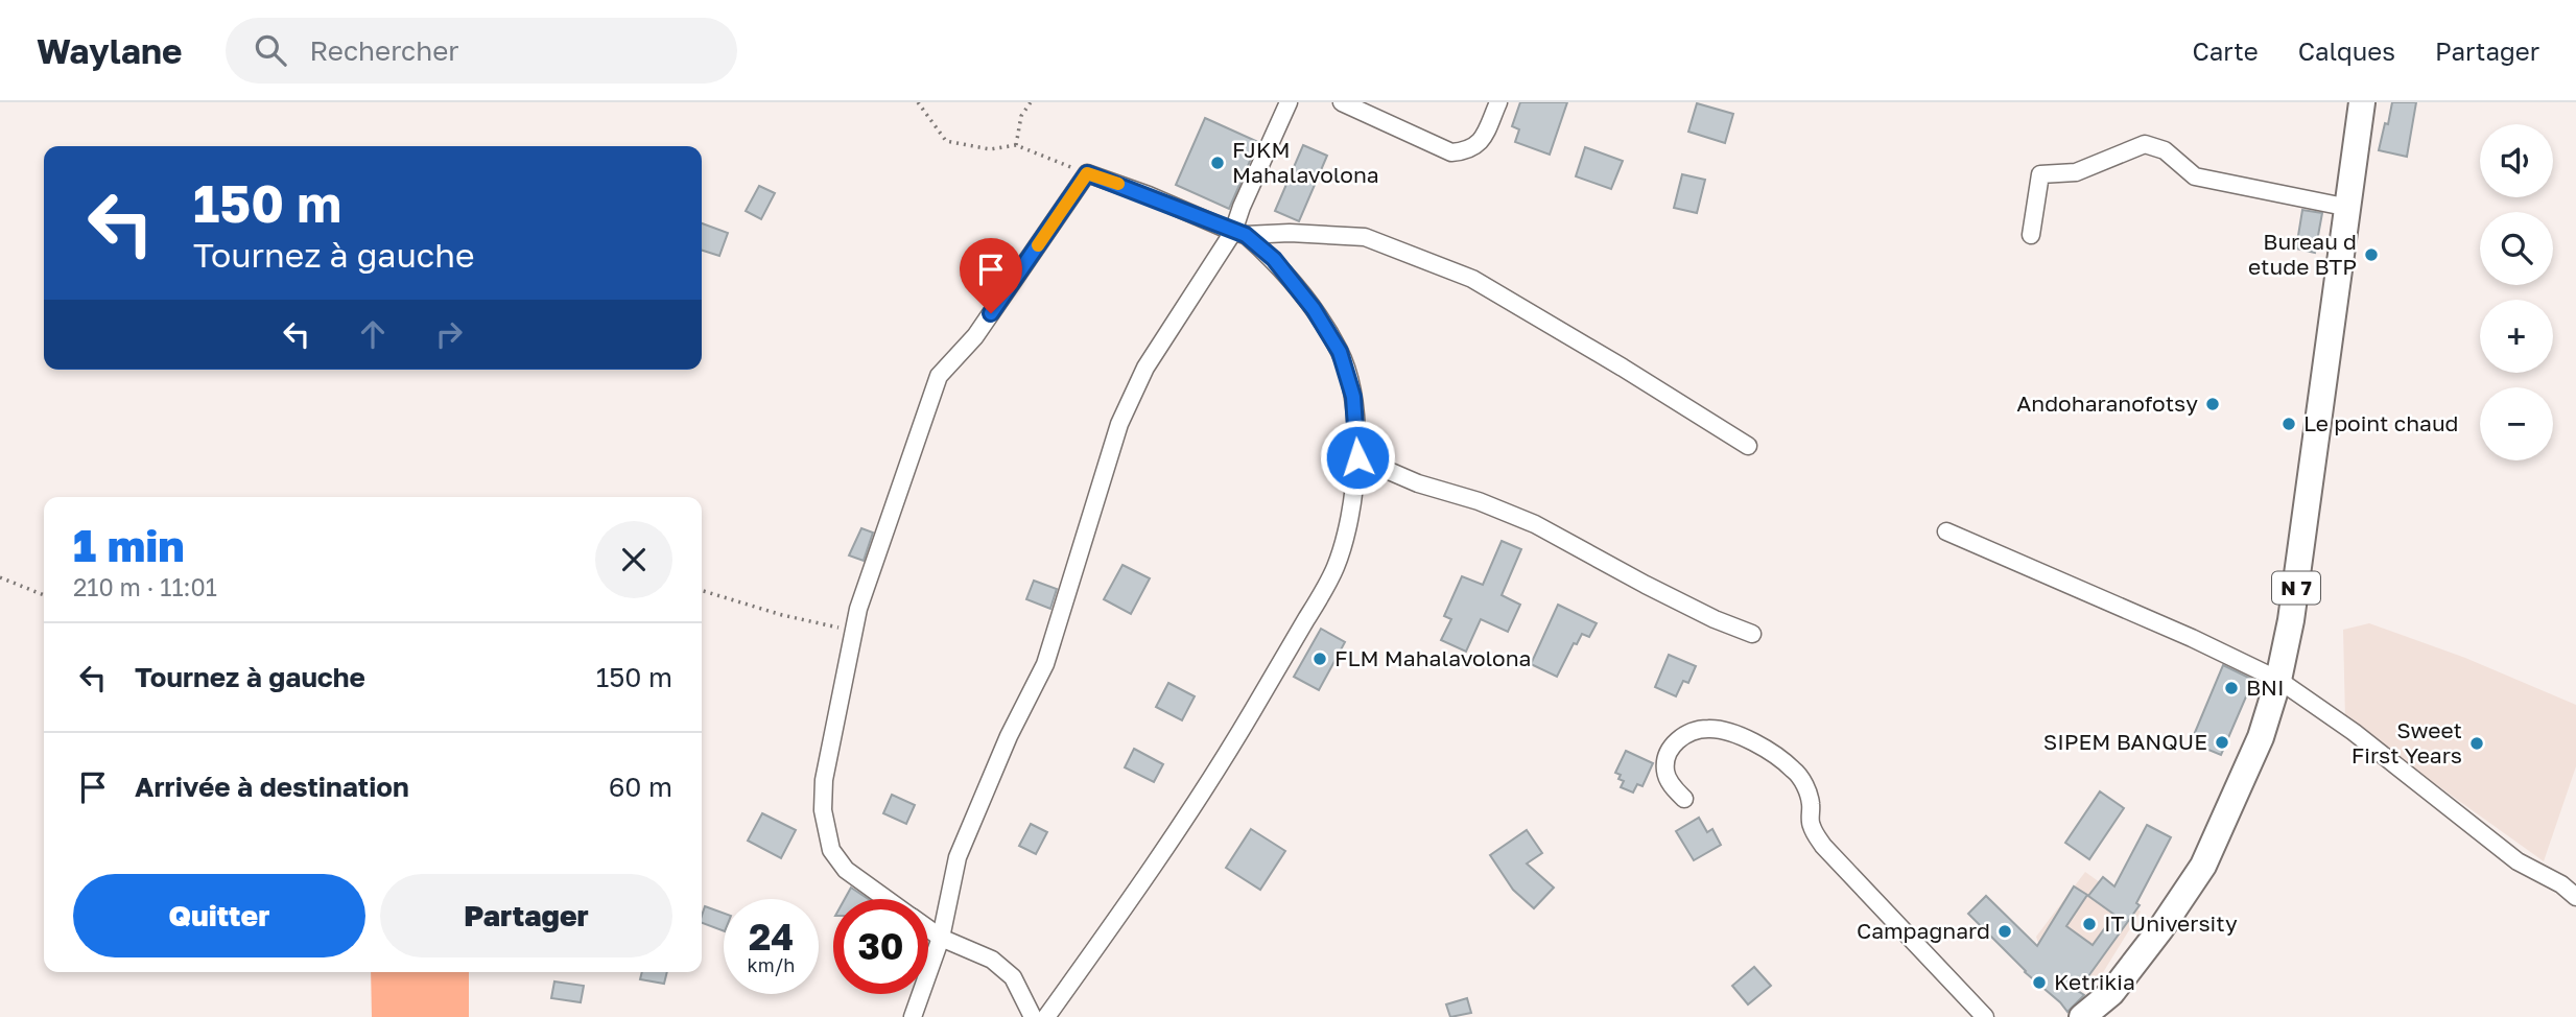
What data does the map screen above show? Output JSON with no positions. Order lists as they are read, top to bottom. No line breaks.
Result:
{"streets":{"main road":["N 7"]},"places":["FJKM Mahalavolona","Bureau d etude BTP","Andoharanofotsy","Le point chaud","FLM Mahalavolona","BNI","SIPEM BANQUE","Sweet First Years","IT University","Campagnard","Ketrikia"],"page":{"header":"Waylane","search":"Rechercher","nav":["Carte","Calques","Partager"],"map_buttons":["+","−"],"turn":["150 m","Tournez à gauche"],"heading":["1 min","210 m · 11:01"],"list":[{"name":"Tournez à gauche","value":"150 m"},{"name":"Arrivée à destination","value":"60 m"}],"buttons":["Quitter","Partager"],"speed":"24 km/h","limit":"30"}}
